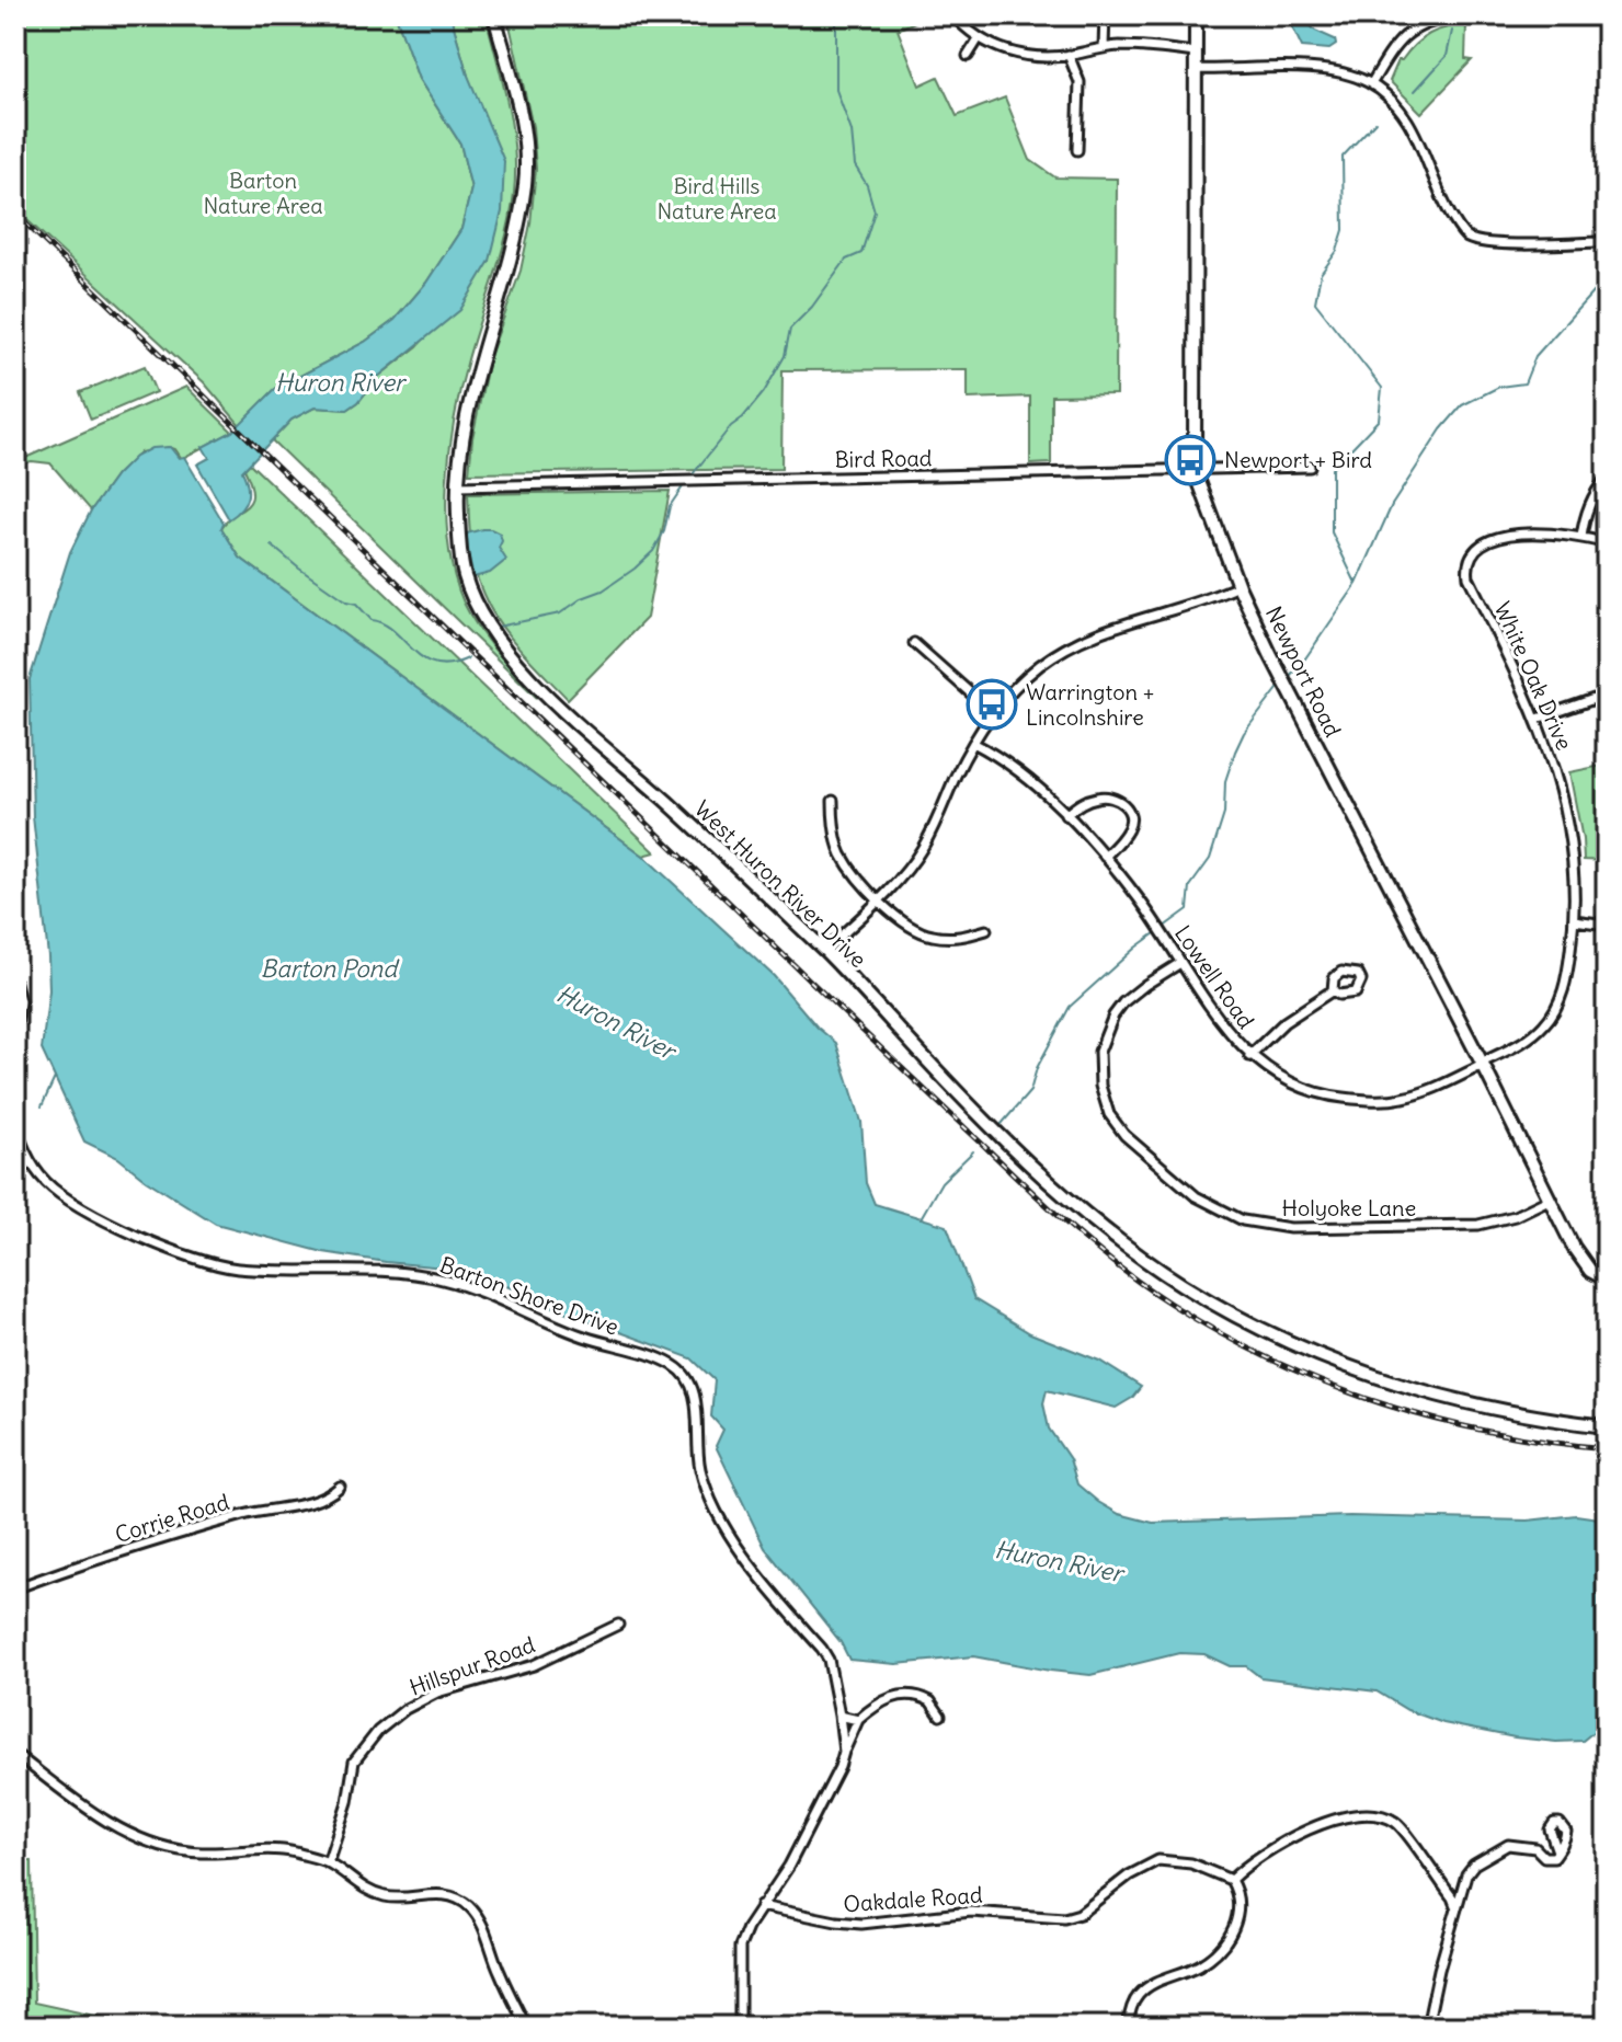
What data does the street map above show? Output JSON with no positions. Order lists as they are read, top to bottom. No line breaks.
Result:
{"streets":{"street":["Bird Road","Newport Road","White Oak Drive","West Huron River Drive","Lowell Road","Holyoke Lane","Barton Shore Drive","Corrie Road","Hillspur Road","Oakdale Road"]},"crossings":[["Bird Road","Newport Road"],["Bird Road","West Huron River Drive"],["Newport Road","White Oak Drive"],["Newport Road","Lowell Road"],["Newport Road","Holyoke Lane"],["White Oak Drive","Lowell Road"],["Lowell Road","Holyoke Lane"]],"water":["Huron River","Barton Pond"],"parks":["Barton Nature Area","Bird Hills Nature Area"],"places":{"bus stop":["Newport + Bird","Warrington + Lincolnshire"]}}
